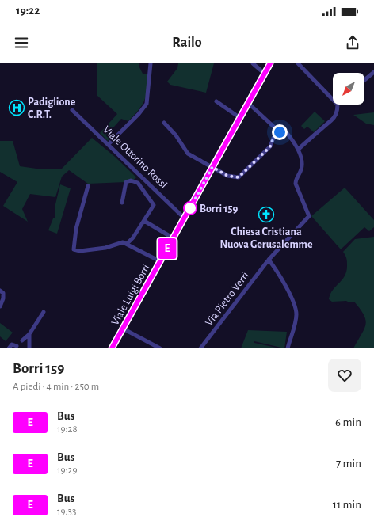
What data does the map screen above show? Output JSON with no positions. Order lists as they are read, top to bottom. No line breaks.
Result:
{"streets":{"main road":["Viale Luigi Borri"],"street":["Viale Ottorino Rossi","Via Pietro Verri"]},"crossings":[["Viale Ottorino Rossi","Viale Luigi Borri"]],"places":{"hospital":["Padiglione C.R.T."],"other":["Borri 159"],"church":["Chiesa Cristiana Nuova Gerusalemme"]},"lines":["bus line E"],"north":"bottom left","page":{"status":"19:22","header":"Railo","on_map":"E","heading":["Borri 159","A piedi · 4 min · 250 m"],"list":[{"mark":"E","name":"Bus","note":"19:28","value":"6 min"},{"mark":"E","name":"Bus","note":"19:29","value":"7 min"},{"mark":"E","name":"Bus","note":"19:33","value":"11 min"}]}}
